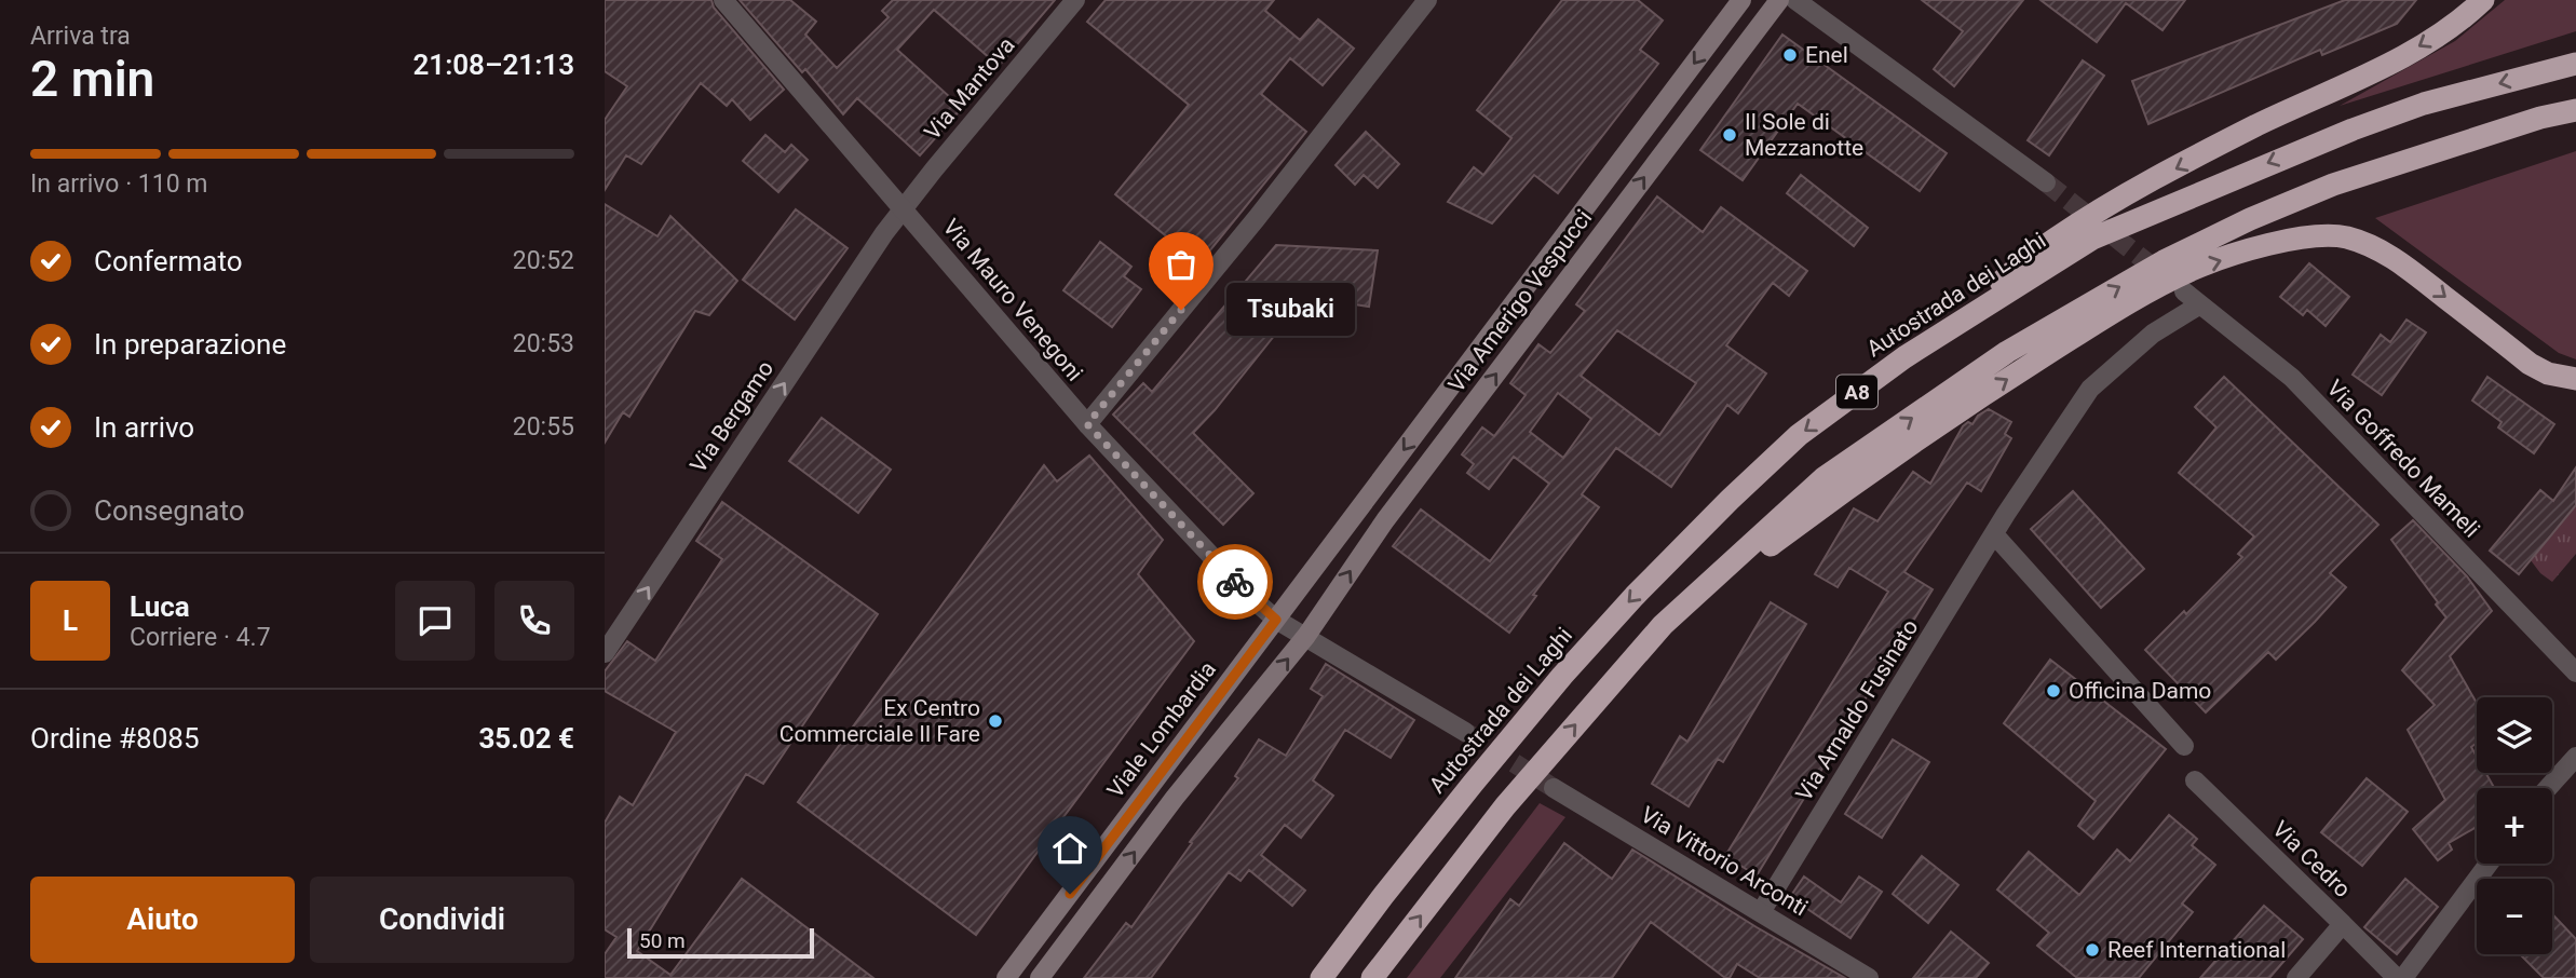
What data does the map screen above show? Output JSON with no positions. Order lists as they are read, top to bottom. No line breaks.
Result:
{"streets":{"highway":["Autostrada dei Laghi","A8"],"main road":["Via Amerigo Vespucci","Viale Lombardia"],"street":["Via Mantova","Via Mauro Venegoni","Via Bergamo","Via Goffredo Mameli","Via Arnaldo Fusinato","Via Cedro","Via Vittorio Arconti"]},"crossings":[["Via Mantova","Via Mauro Venegoni"],["Via Mantova","Via Bergamo"],["Via Mauro Venegoni","Via Amerigo Vespucci"],["Via Mauro Venegoni","Via Bergamo"],["Via Mauro Venegoni","Viale Lombardia"],["Via Amerigo Vespucci","Viale Lombardia"],["Via Goffredo Mameli","Via Arnaldo Fusinato"],["Via Arnaldo Fusinato","Via Vittorio Arconti"]],"one_way":["Via Bergamo"],"places":["Enel","Il Sole di Mezzanotte","Tsubaki","Officina Damo","Ex Centro Commerciale Il Fare","Reef International"],"scale_bar":"50 m","page":{"heading":["2 min","Arriva tra","21:08–21:13"],"panel":["Luca","Corriere · 4.7","Ordine #8085","35.02 €"],"bar":"In arrivo · 110 m","list":[["Confermato","20:52"],["In preparazione","20:53"],["In arrivo","20:55"],"Consegnato"],"bubble":"Tsubaki","round":"L","map_buttons":["+","−"],"buttons":["Aiuto","Condividi"],"scale":"50 m"}}
